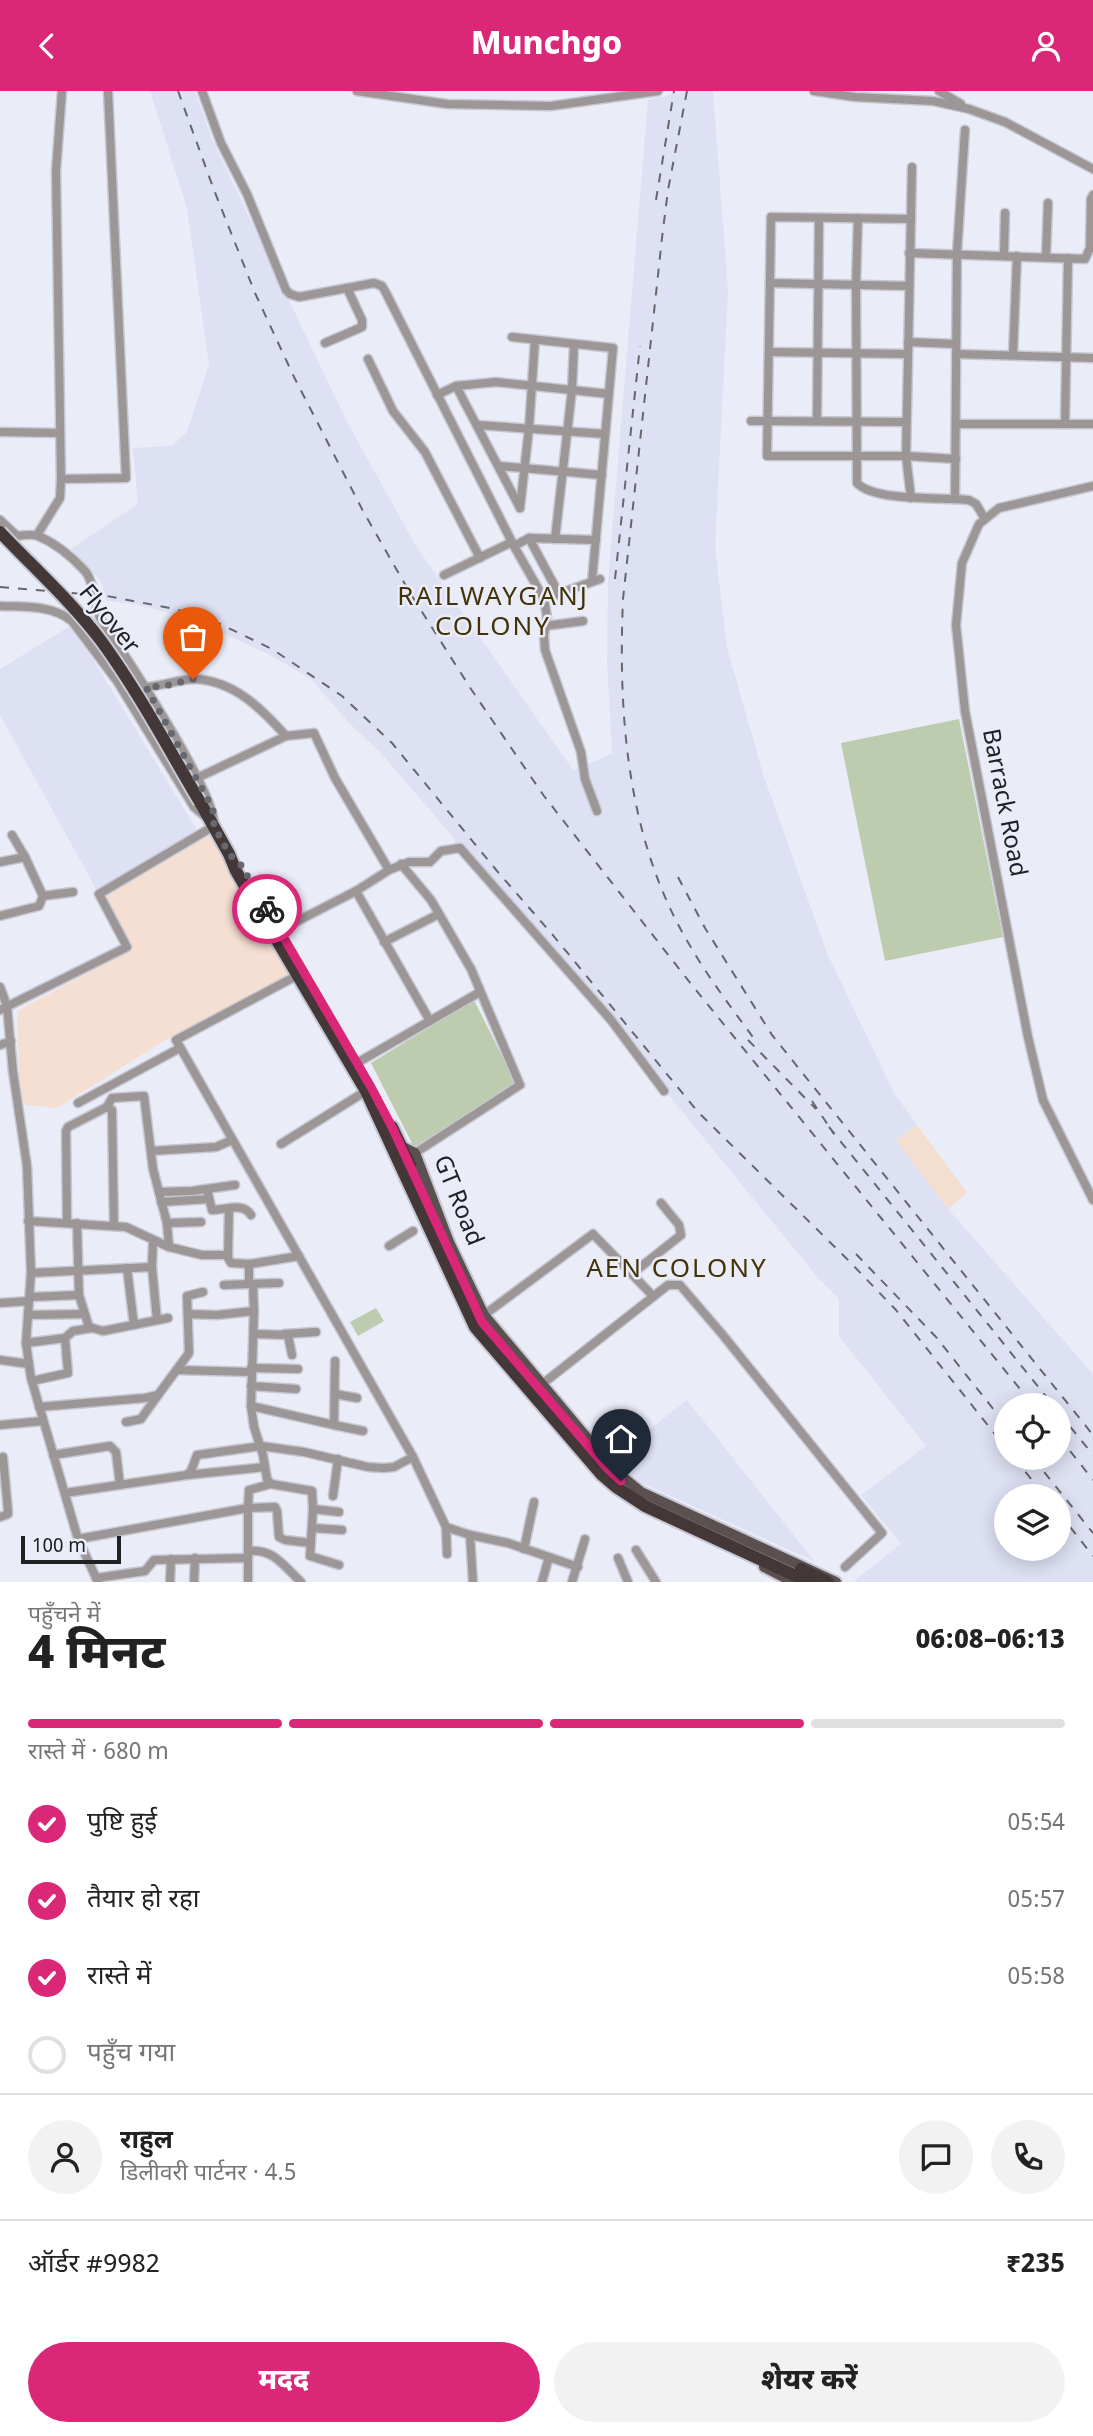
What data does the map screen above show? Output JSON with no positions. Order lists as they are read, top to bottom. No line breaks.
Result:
{"streets":{"highway":["Flyover","GT Road"],"street":["Barrack Road"]},"crossings":[["Flyover","GT Road"]],"districts":["RAILWAYGANJ COLONY","AEN COLONY"],"scale_bar":"100 m","page":{"header":"Munchgo","scale":"100 m","heading":["4 मिनट","पहुँचने में","06:08–06:13"],"panel":["राहुल","डिलीवरी पार्टनर · 4.5","ऑर्डर #9982","₹235"],"bar":"रास्ते में · 680 m","list":[["पुष्टि हुई","05:54"],["तैयार हो रहा","05:57"],["रास्ते में","05:58"],"पहुँच गया"],"buttons":["मदद","शेयर करें"]}}
